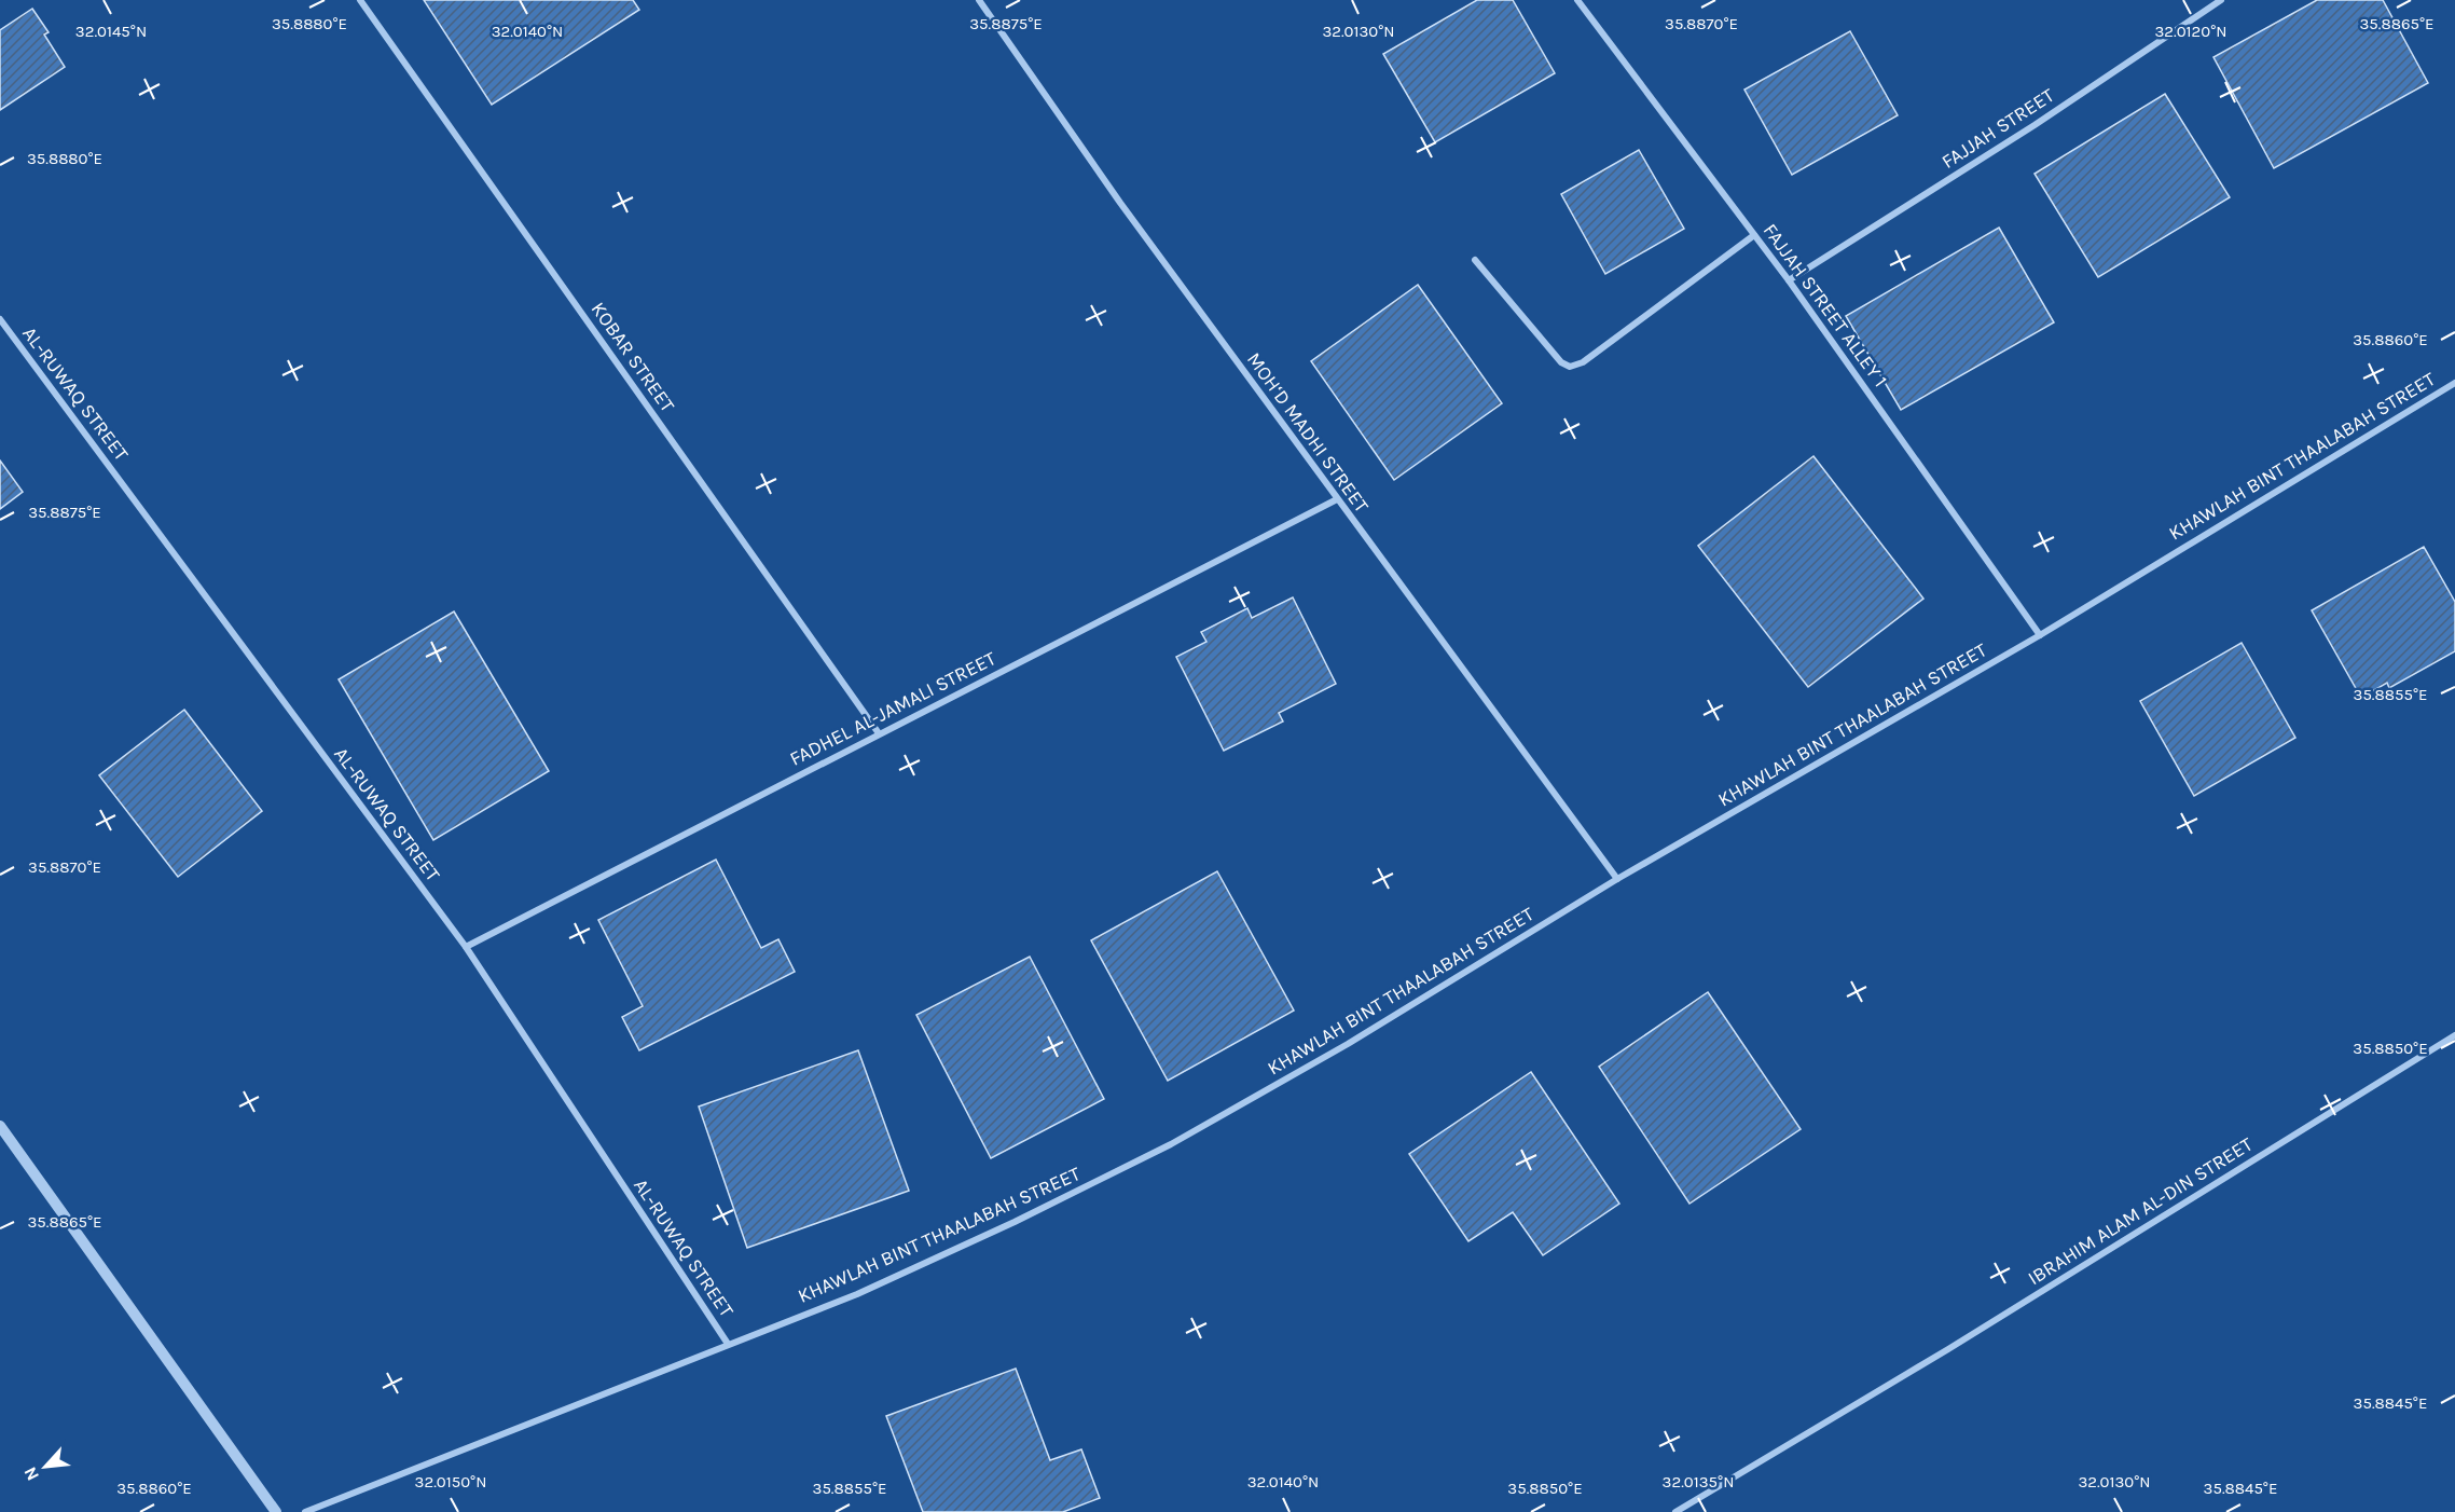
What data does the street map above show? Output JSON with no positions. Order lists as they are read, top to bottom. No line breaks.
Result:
{"streets":{"street":["FAJJAH STREET","FAJJAH STREET ALLEY 1","KOBAR STREET","AL-RUWAQ STREET","MOH‘D MADHI STREET","KHAWLAH BINT THAALABAH STREET","FADHEL AL-JAMALI STREET","IBRAHIM ALAM AL-DIN STREET"]},"crossings":[["FAJJAH STREET","FAJJAH STREET ALLEY 1"],["FAJJAH STREET ALLEY 1","KHAWLAH BINT THAALABAH STREET"],["KOBAR STREET","FADHEL AL-JAMALI STREET"],["AL-RUWAQ STREET","KHAWLAH BINT THAALABAH STREET"],["AL-RUWAQ STREET","FADHEL AL-JAMALI STREET"],["MOH‘D MADHI STREET","KHAWLAH BINT THAALABAH STREET"],["MOH‘D MADHI STREET","FADHEL AL-JAMALI STREET"]],"north":"bottom left","coordinates":["35.8875°E","35.8865°E","35.8880°E","35.8870°E","32.0145°N","32.0140°N","32.0130°N","32.0120°N","35.8860°E","35.8855°E","35.8850°E","35.8845°E","32.0150°N","32.0135°N"]}
